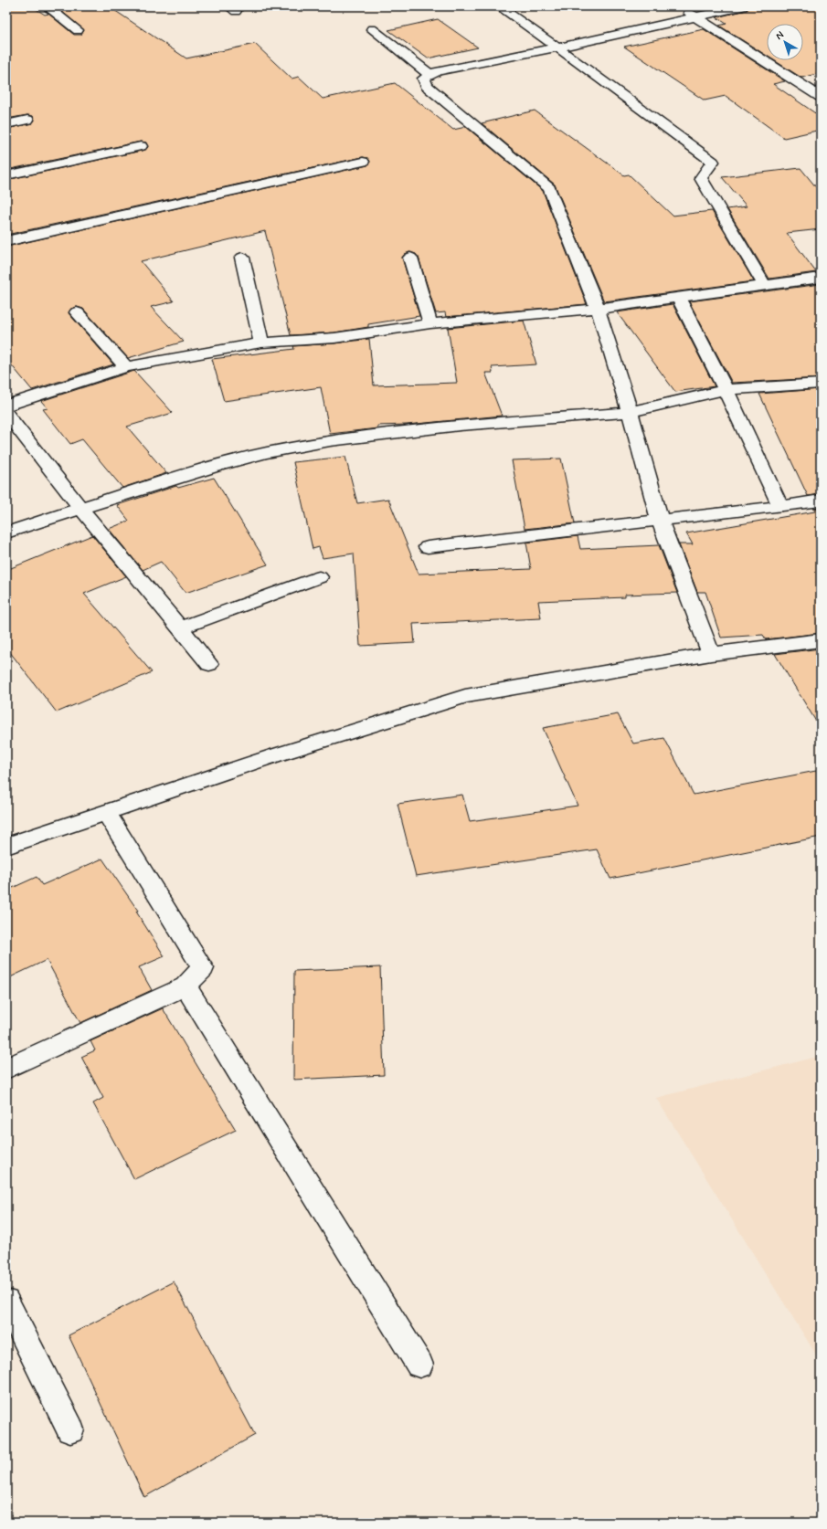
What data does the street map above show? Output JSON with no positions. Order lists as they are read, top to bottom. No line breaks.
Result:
{"north":"top left"}
